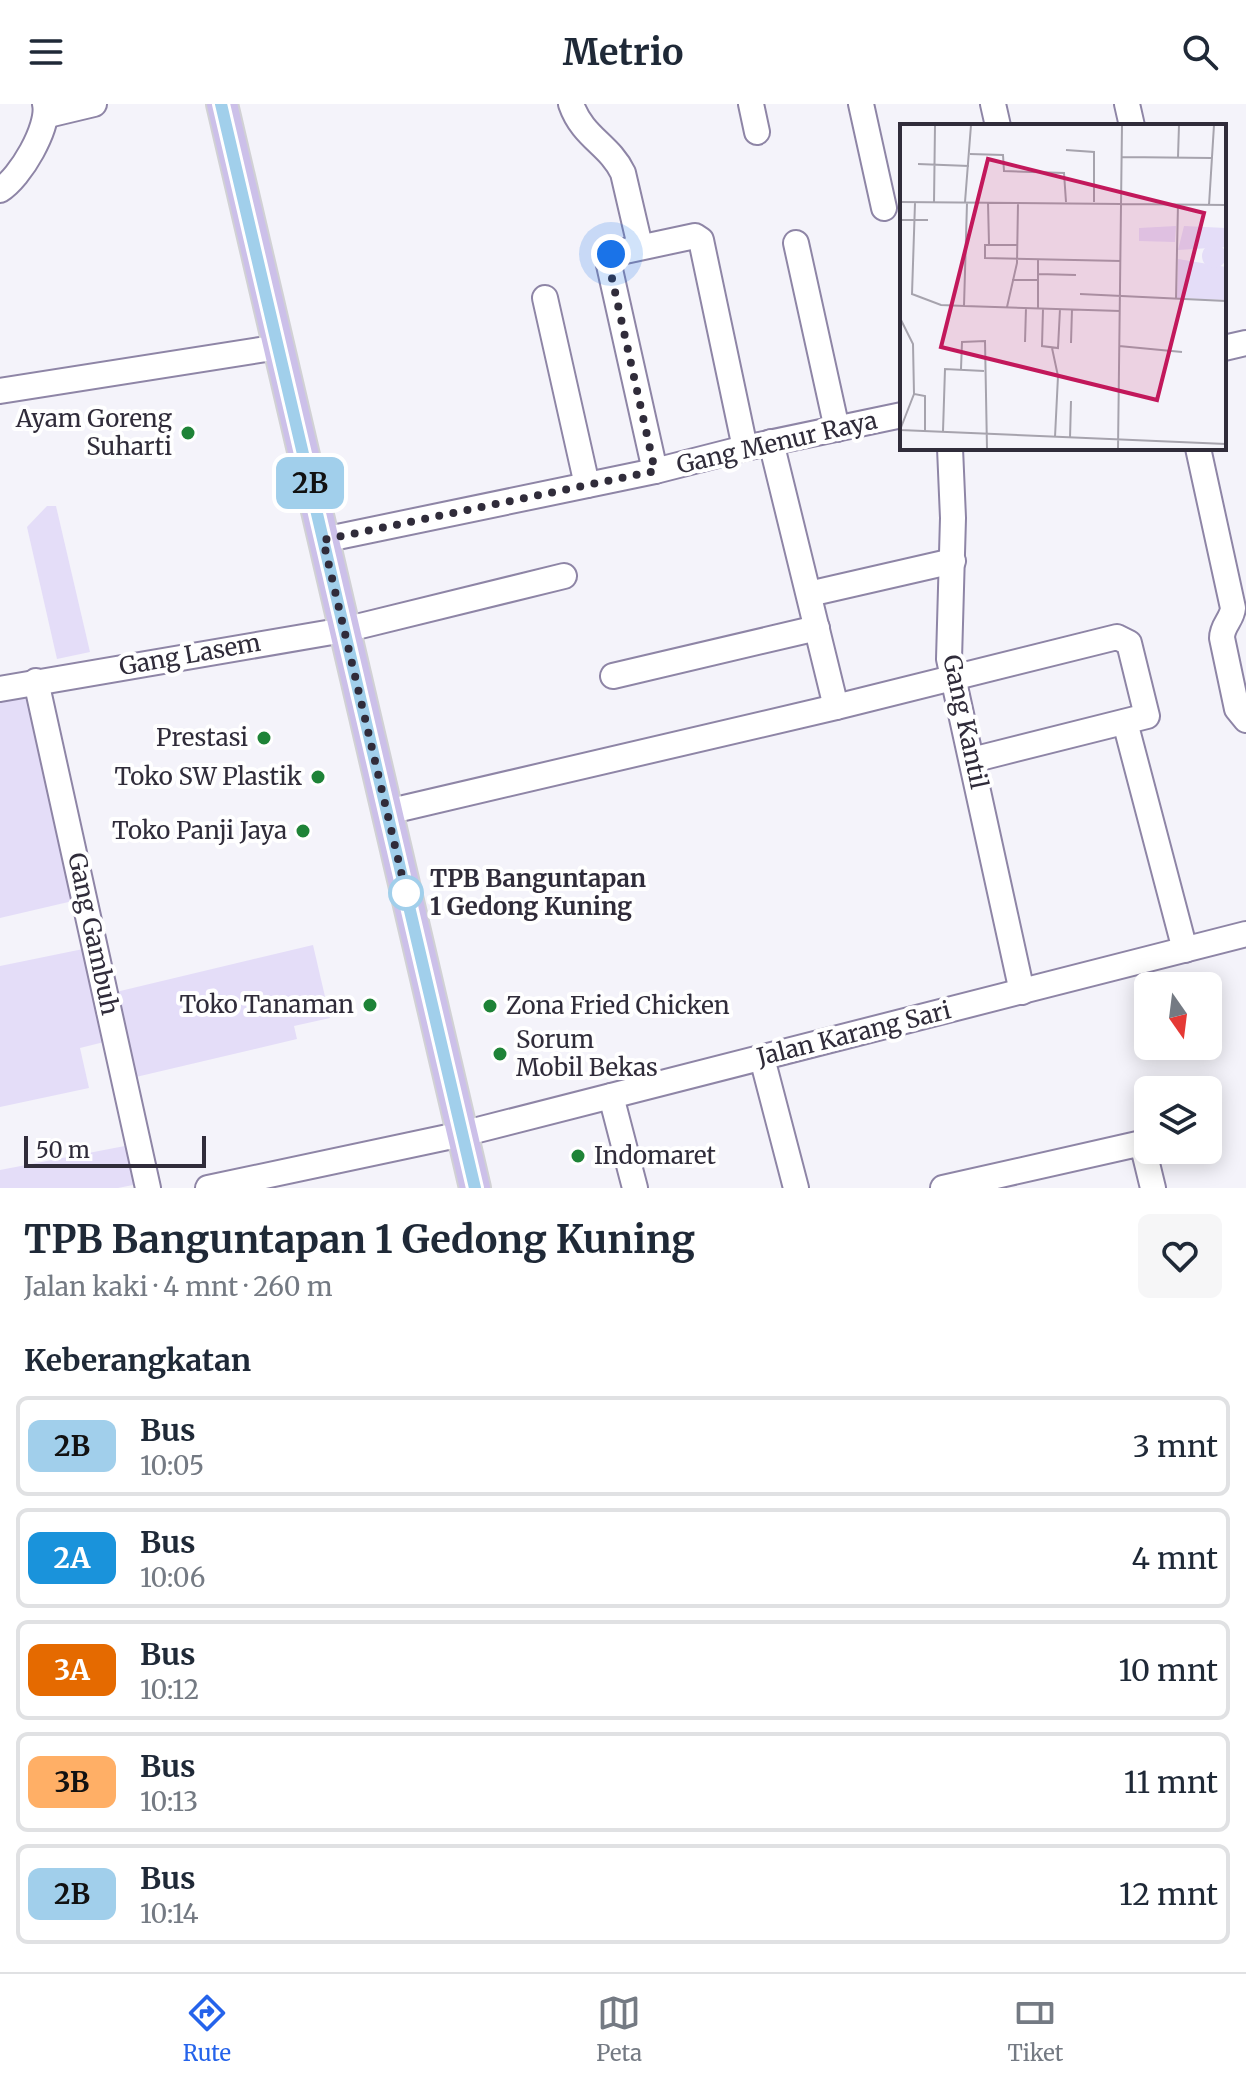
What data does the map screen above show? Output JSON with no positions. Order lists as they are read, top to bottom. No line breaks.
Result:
{"streets":{"street":["Gang Menur Raya","Gang Lasem","Gang Kantil","Gang Gambuh","Jalan Karang Sari"]},"crossings":[["Gang Lasem","Gang Gambuh"],["Gang Kantil","Jalan Karang Sari"]],"places":["Ayam Goreng Suharti","Prestasi","Toko SW Plastik","Toko Panji Jaya","TPB Banguntapan 1 Gedong Kuning","Toko Tanaman","Zona Fried Chicken","Sorum Mobil Bekas","Indomaret"],"lines":["bus line 2B"],"scale_bar":"50 m","north":"bottom","page":{"header":"Metrio","on_map":"2B","scale":"50 m","heading":[["TPB Banguntapan 1 Gedong Kuning","Jalan kaki · 4 mnt · 260 m"],"Keberangkatan"],"list":[{"mark":"2B","name":"Bus","note":"10:05","value":"3 mnt"},{"mark":"2A","name":"Bus","note":"10:06","value":"4 mnt"},{"mark":"3A","name":"Bus","note":"10:12","value":"10 mnt"},{"mark":"3B","name":"Bus","note":"10:13","value":"11 mnt"},{"mark":"2B","name":"Bus","note":"10:14","value":"12 mnt"}],"tabs":["Rute","Peta","Tiket"]}}
